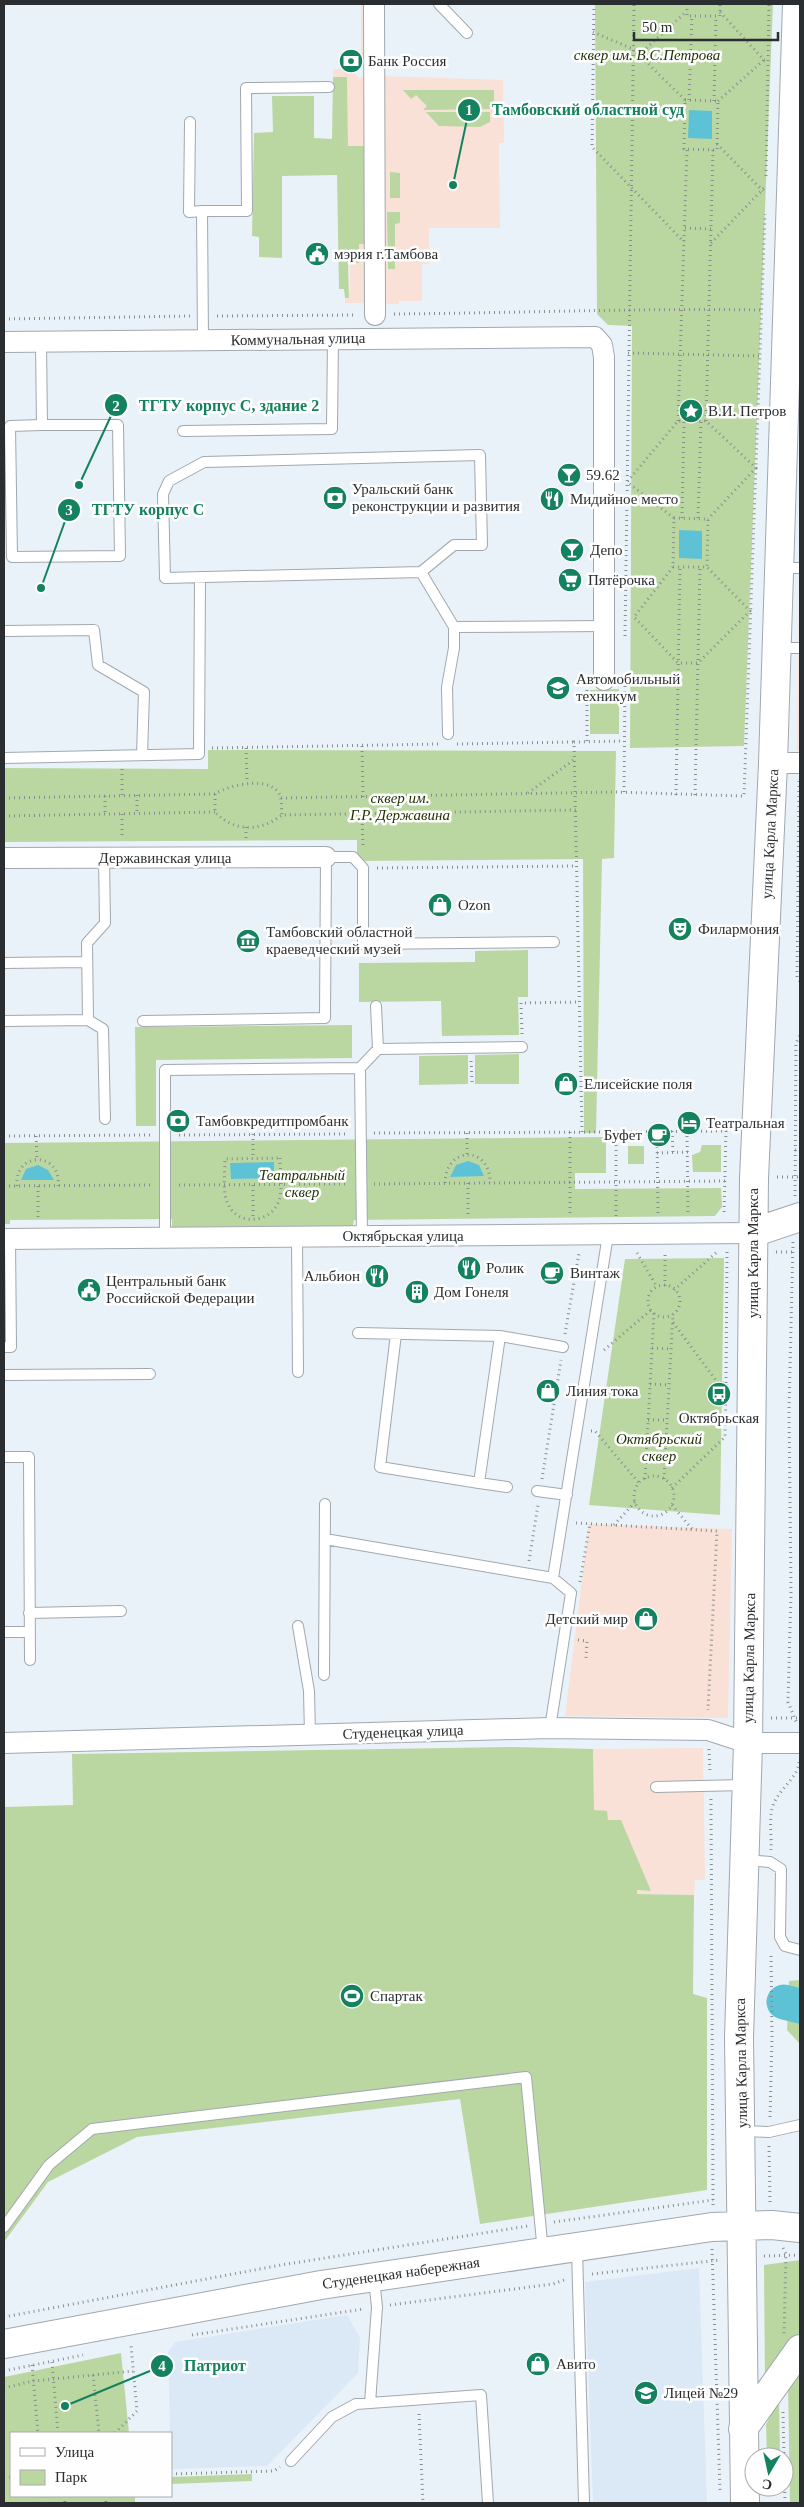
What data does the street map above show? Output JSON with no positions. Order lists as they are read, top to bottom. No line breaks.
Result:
{"streets":{"main road":["улица Карла Маркса","Октябрьская улица","Студенецкая набережная"],"street":["Коммунальная улица","Державинская улица","Студенецкая улица"]},"crossings":[["улица Карла Маркса","Октябрьская улица"],["улица Карла Маркса","Студенецкая улица"],["улица Карла Маркса","Студенецкая набережная"]],"parks":["сквер им. В.С.Петрова","сквер им. Г.Р. Державина","Театральный сквер","Октябрьский сквер"],"places":{"bank":["Банк Россия","Уральский банк реконструкции и развития","Тамбовкредитпромбанк"],"other":["Тамбовский областной суд","ТГТУ корпус С, здание 2","ТГТУ корпус С","Патриот"],"public building":["мэрия г.Тамбова","Центральный банк Российской Федерации"],"place":["В.И. Петров"],"bar":["59.62","Депо"],"restaurant":["Мидийное место","Ролик","Альбион"],"supermarket":["Пятёрочка"],"school or university":["Автомобильный техникум","Лицей №29"],"shop":["Ozon","Елисейские поля","Линия тока","Детский мир","Авито"],"theatre":["Филармония"],"museum":["Тамбовский областной краеведческий музей"],"hotel":["Театральная"],"cafe":["Буфет","Винтаж"],"building":["Дом Гонеля"],"bus stop":["Октябрьская"],"sports":["Спартак"]},"legend":["Улица","Парк"],"scale_bar":"50 m","north":"bottom"}
